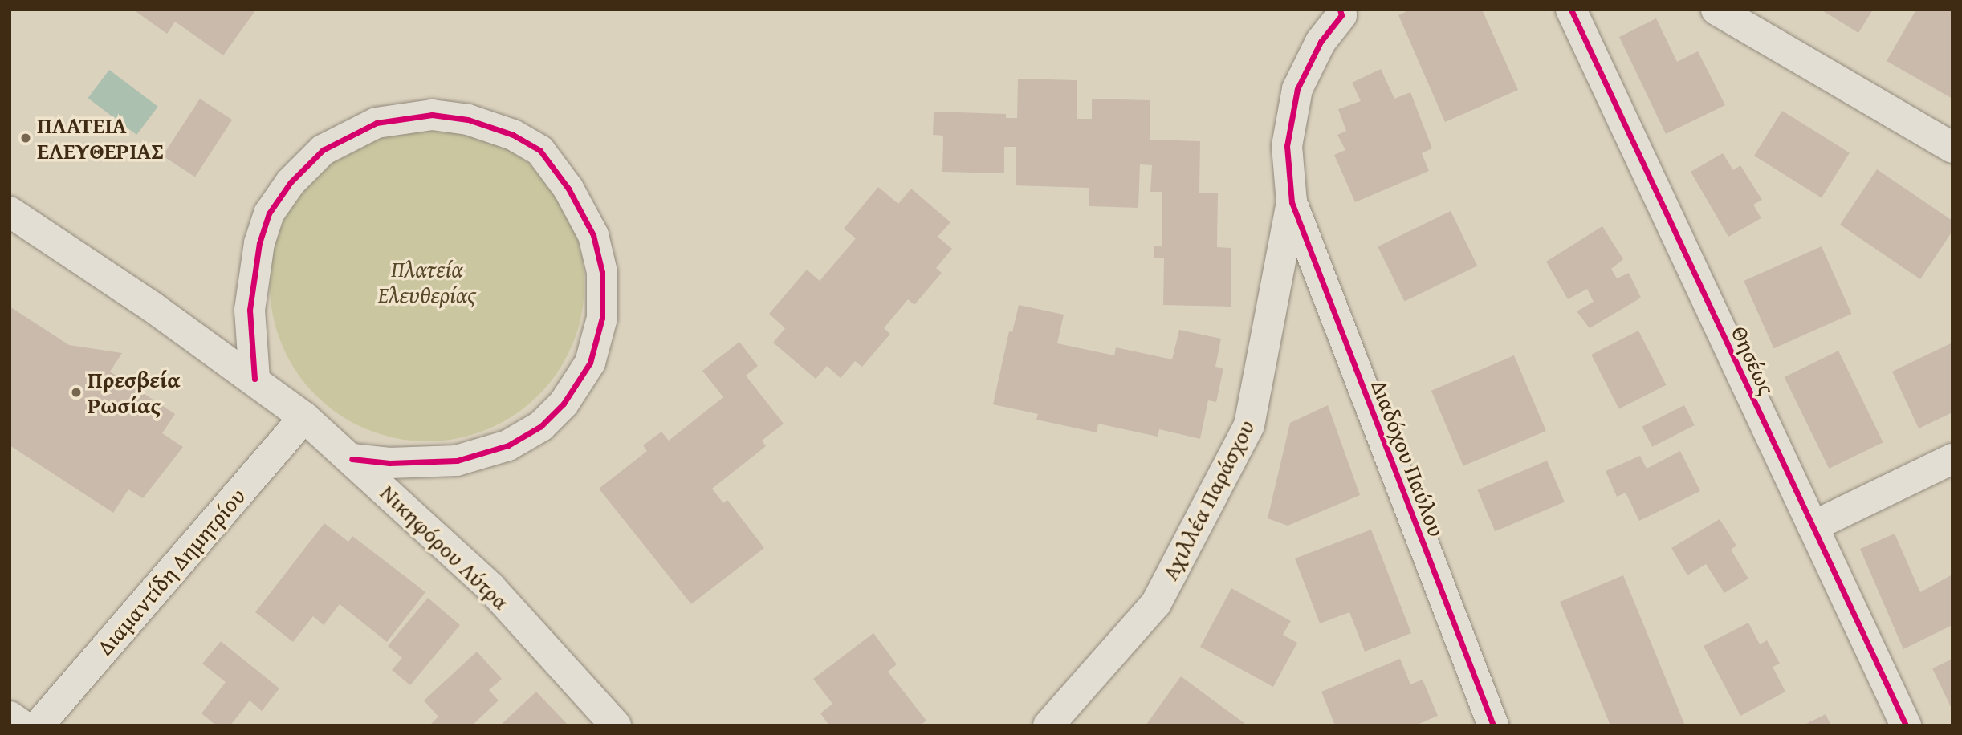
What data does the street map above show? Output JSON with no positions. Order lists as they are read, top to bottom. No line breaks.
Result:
{"streets":{"street":["Θησέως","Διαδόχου Παύλου","Αχιλλέα Παράσχου","Νικηφόρου Λύτρα","Διαμαντίδη Δημητρίου"]},"crossings":[["Διαδόχου Παύλου","Αχιλλέα Παράσχου"],["Νικηφόρου Λύτρα","Διαμαντίδη Δημητρίου"]],"parks":["Πλατεία Ελευθερίας"],"places":["ΠΛΑΤΕΙΑ ΕΛΕΥΘΕΡΙΑΣ","Πρεσβεία Ρωσίας"]}
